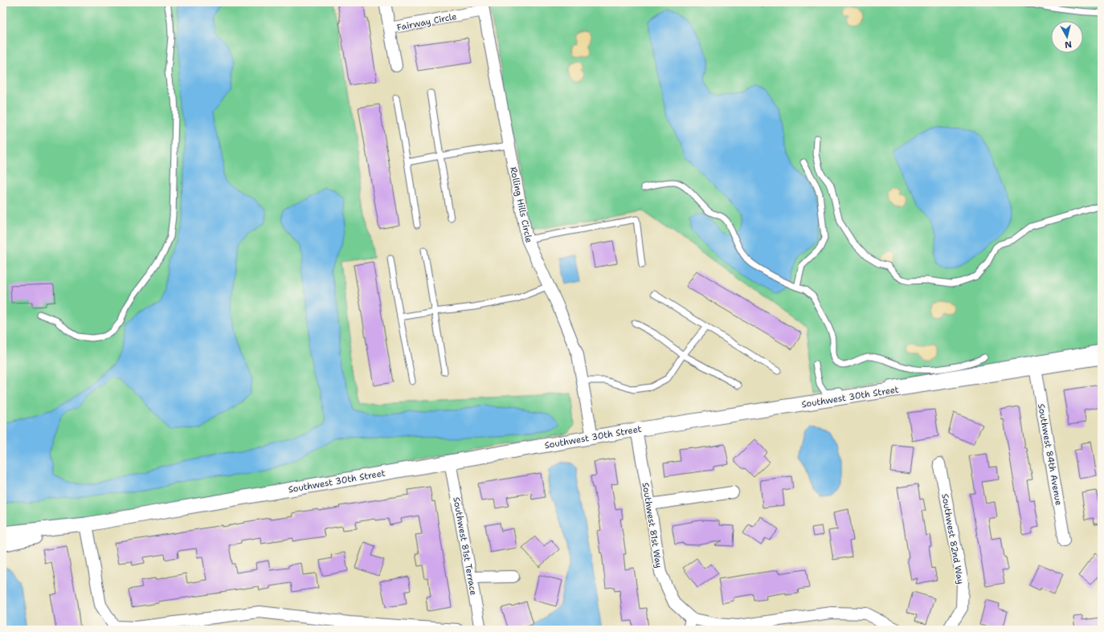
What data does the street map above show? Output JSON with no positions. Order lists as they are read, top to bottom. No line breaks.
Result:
{"streets":{"street":["Fairway Circle","Rolling Hills Circle","Southwest 30th Street","Southwest 84th Avenue","Southwest 81st Way","Southwest 82nd Way","Southwest 81st Terrace"]},"crossings":[["Fairway Circle","Rolling Hills Circle"],["Rolling Hills Circle","Southwest 30th Street"],["Southwest 30th Street","Southwest 84th Avenue"],["Southwest 30th Street","Southwest 81st Way"],["Southwest 30th Street","Southwest 81st Terrace"]],"north":"bottom"}
